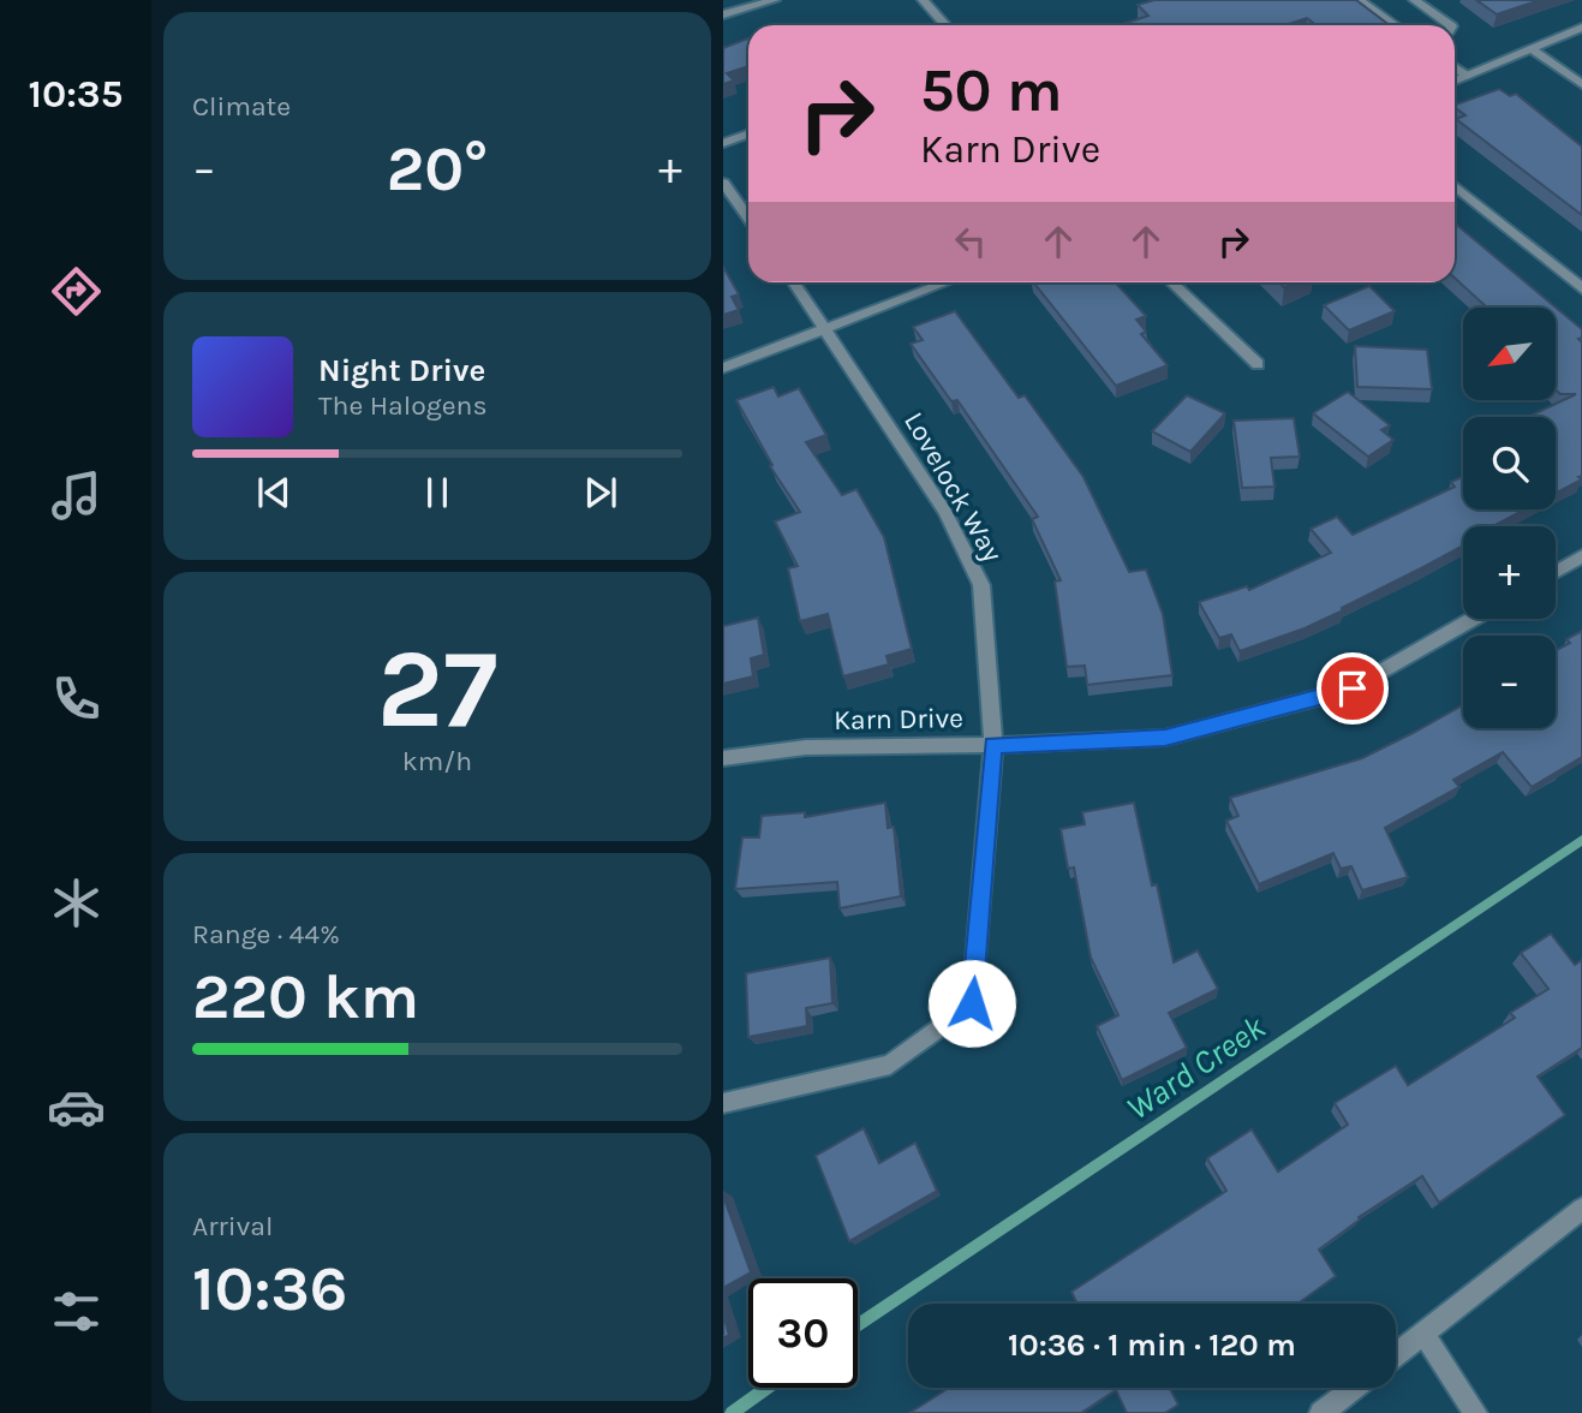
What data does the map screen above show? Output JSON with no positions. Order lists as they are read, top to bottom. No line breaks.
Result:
{"streets":{"street":["Lovelock Way","Karn Drive"]},"crossings":[["Lovelock Way","Karn Drive"]],"water":["Ward Creek"],"north":"bottom left","page":{"tabs":"10:35","tile":["Climate",["27","km/h"],["Range · 44%","220 km"],["Arrival","10:36"]],"turn":["50 m","Karn Drive"],"heat":["−","20°","+"],"map_buttons":["+","−"],"song":["Night Drive","The Halogens"],"limit":"30","trip":"10:36 · 1 min · 120 m"}}
